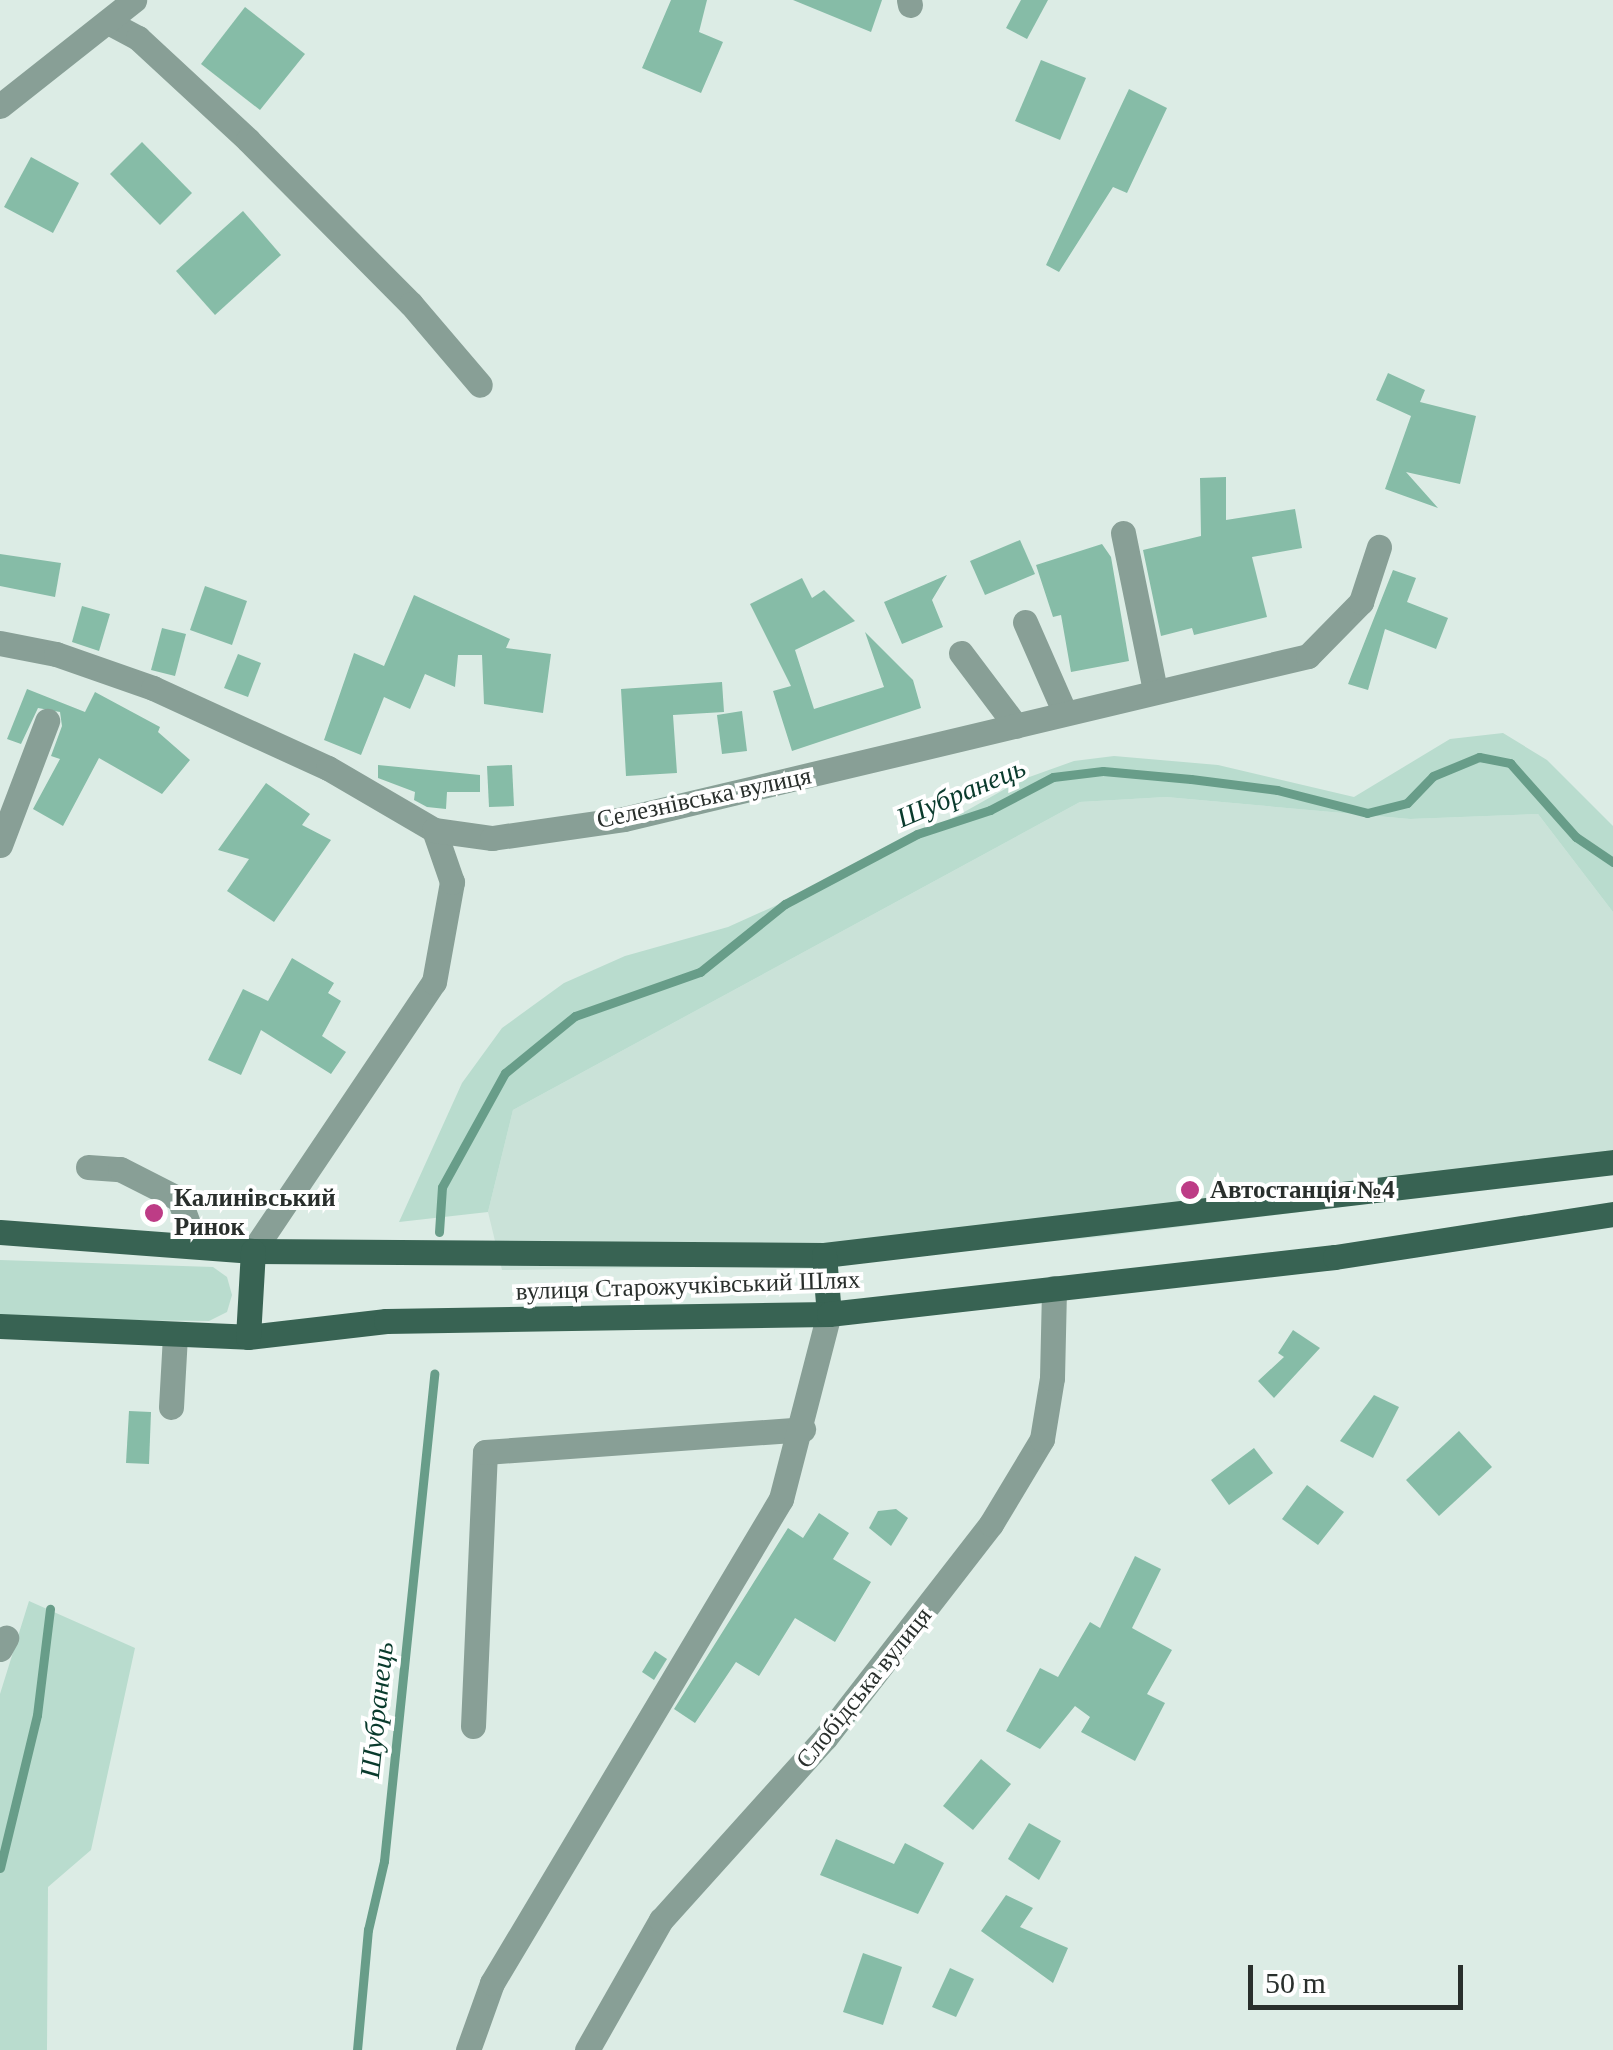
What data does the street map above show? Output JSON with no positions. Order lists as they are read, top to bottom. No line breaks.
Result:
{"streets":{"main road":["вулиця Старожучківський Шлях"],"street":["Селезнівська вулиця","Слобідська вулиця"]},"crossings":[["вулиця Старожучківський Шлях","Слобідська вулиця"]],"water":["Шубранець"],"places":["Автостанція №4","Калинівський Ринок"],"scale_bar":"50 m"}
